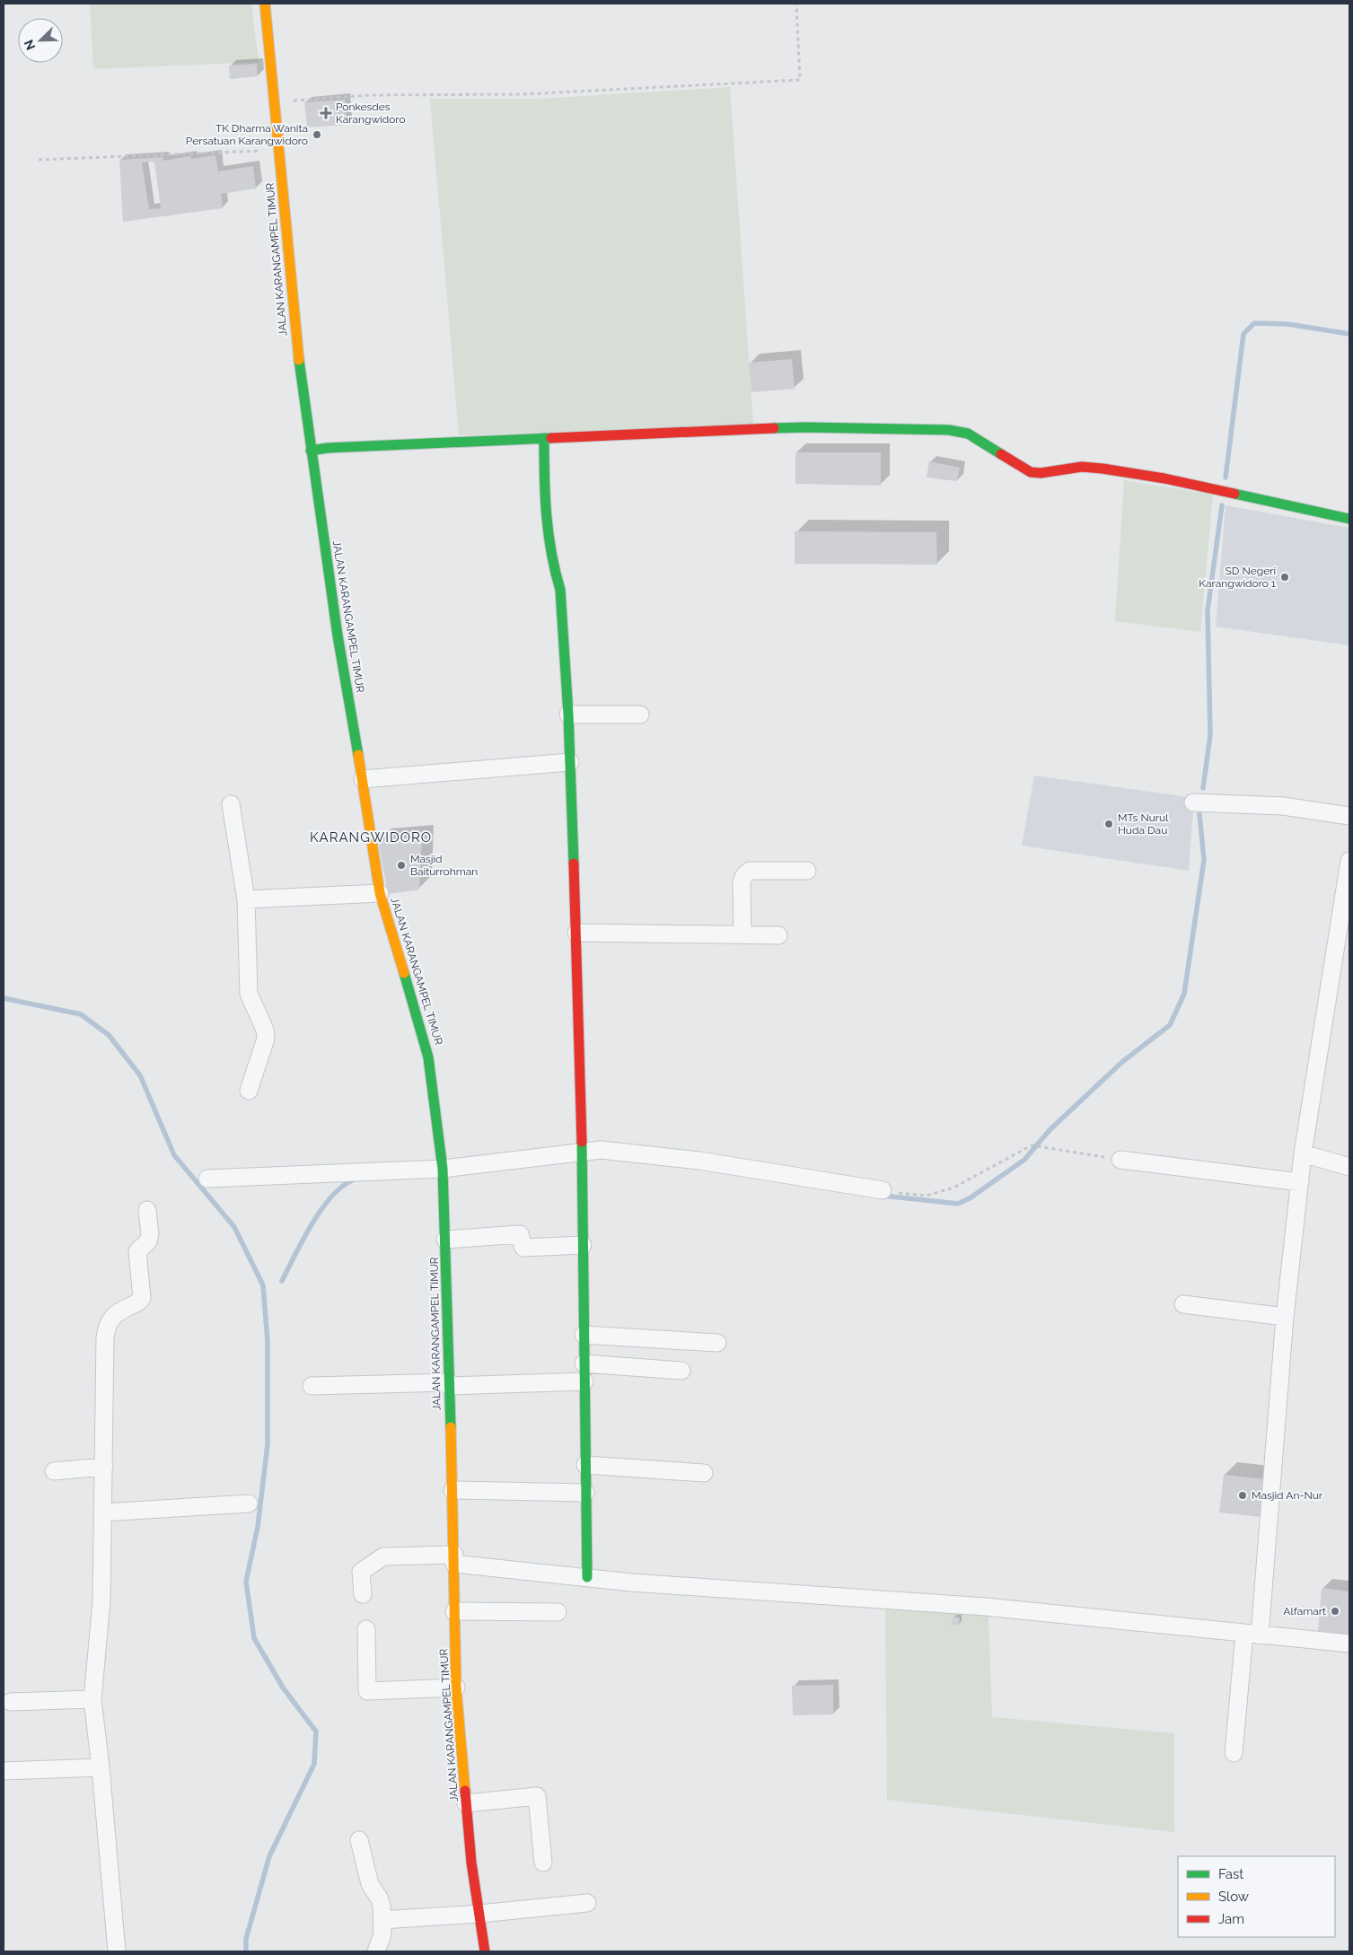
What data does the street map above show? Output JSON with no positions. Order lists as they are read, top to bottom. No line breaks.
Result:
{"streets":{"street":["JALAN KARANGAMPEL TIMUR"]},"districts":["KARANGWIDORO"],"places":{"health":["Ponkesdes Karangwidoro"],"other":["TK Dharma Wanita Persatuan Karangwidoro","SD Negeri Karangwidoro 1","MTs Nurul Huda Dau","Masjid Baiturrohman","Masjid An-Nur","Alfamart"]},"legend":["Fast","Slow","Jam"],"north":"bottom left"}
